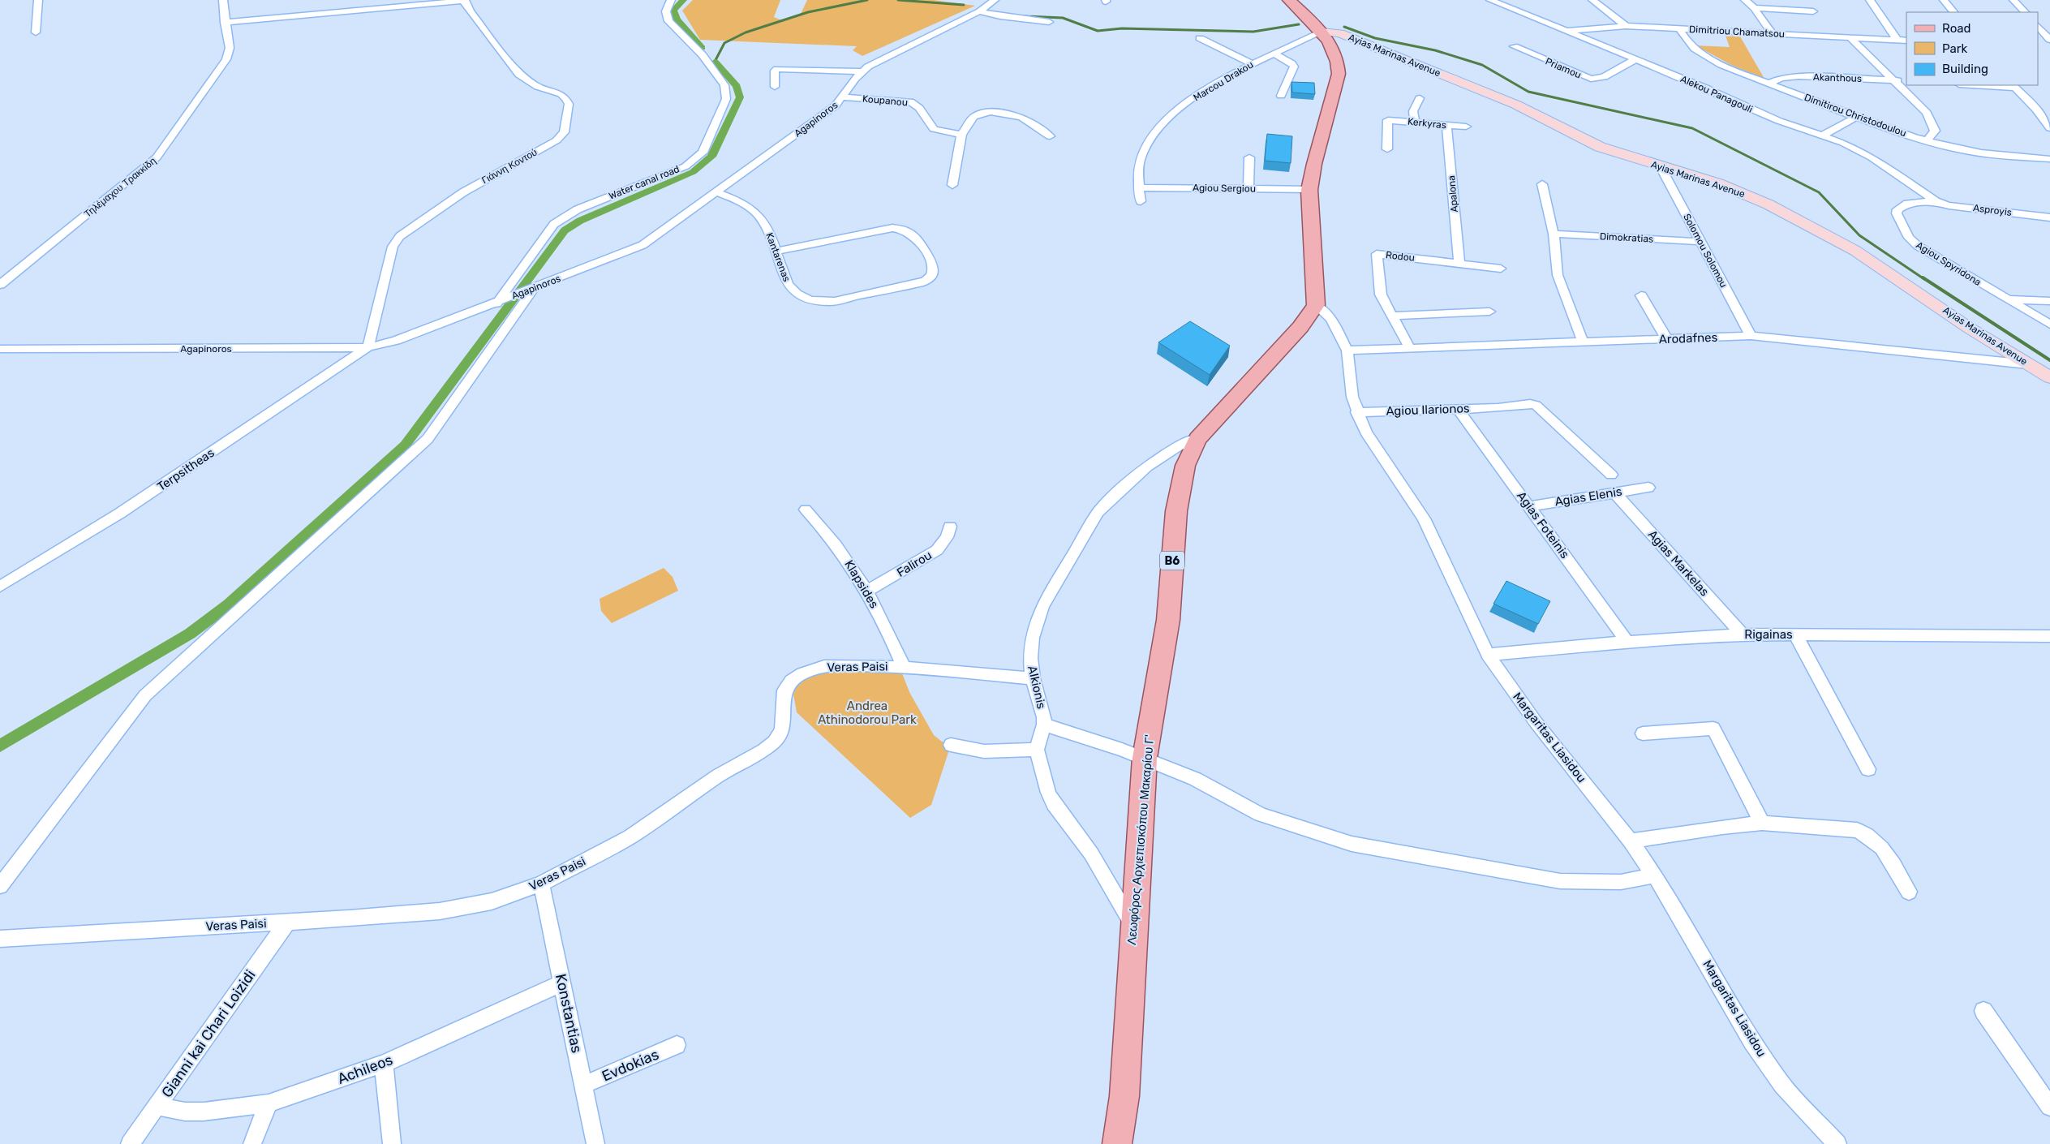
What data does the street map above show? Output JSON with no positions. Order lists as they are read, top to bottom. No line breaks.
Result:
{"streets":{"main road":["B6","Λεωφόρος Αρχιεπισκόπου Μακαρίου Γ'"],"street":["Dimitriou Chamatsou","Ayias Marinas Avenue","Priamou","Akanthous","Marcou Drakou","Alekou Panagouli","Koupanou","Dimitirou Christodoulou","Agapinoros","Kerkyras","Γιάννη Κοντού","Water canal road","Τηλέμαχου Τρακκίδη","Agiou Sergiou","Apalona","Asproyis","Dimokratias","Solomou Solomou","Rodou","Kantarenas","Agiou Spyridona","Arodafnes","Agiou Ilarionos","Terpsitheas","Agias Elenis","Agias Foteinis","Agias Markelas","Falirou","Klapsides","Rigainas","Veras Paisi","Alkionis","Margaritas Liasidou","Konstantias","Gianni kai Chari Loizidi","Evdokias","Achileos"]},"crossings":[["Dimitriou Chamatsou","Alekou Panagouli"],["Dimitriou Chamatsou","Dimitirou Christodoulou"],["Ayias Marinas Avenue","Marcou Drakou"],["Ayias Marinas Avenue","Solomou Solomou"],["Ayias Marinas Avenue","Arodafnes"],["Priamou","Alekou Panagouli"],["Akanthous","Dimitirou Christodoulou"],["Marcou Drakou","Agiou Sergiou"],["Alekou Panagouli","Asproyis"],["Alekou Panagouli","Agiou Spyridona"],["Koupanou","Agapinoros"],["Agapinoros","Γιάννη Κοντού"],["Agapinoros","Water canal road"],["Agapinoros","Kantarenas"],["Agapinoros","Terpsitheas"],["Kerkyras","Apalona"],["Γιάννη Κοντού","Terpsitheas"],["Apalona","Rodou"],["Asproyis","Agiou Spyridona"],["Dimokratias","Solomou Solomou"],["Solomou Solomou","Arodafnes"],["Rodou","Arodafnes"],["Arodafnes","Margaritas Liasidou"],["Agiou Ilarionos","Agias Foteinis"],["Agiou Ilarionos","Margaritas Liasidou"],["Agias Elenis","Agias Foteinis"],["Agias Elenis","Agias Markelas"],["Agias Foteinis","Rigainas"],["Agias Markelas","Rigainas"],["Falirou","Klapsides"],["Klapsides","Veras Paisi"],["Rigainas","Margaritas Liasidou"],["Veras Paisi","Alkionis"],["Veras Paisi","Konstantias"],["Veras Paisi","Gianni kai Chari Loizidi"],["Alkionis","Λεωφόρος Αρχιεπισκόπου Μακαρίου Γ'"],["Margaritas Liasidou","Λεωφόρος Αρχιεπισκόπου Μακαρίου Γ'"],["Konstantias","Evdokias"],["Konstantias","Achileos"],["Gianni kai Chari Loizidi","Achileos"]],"parks":["Andrea Athinodorou Park"],"legend":["Road","Park","Building"]}
